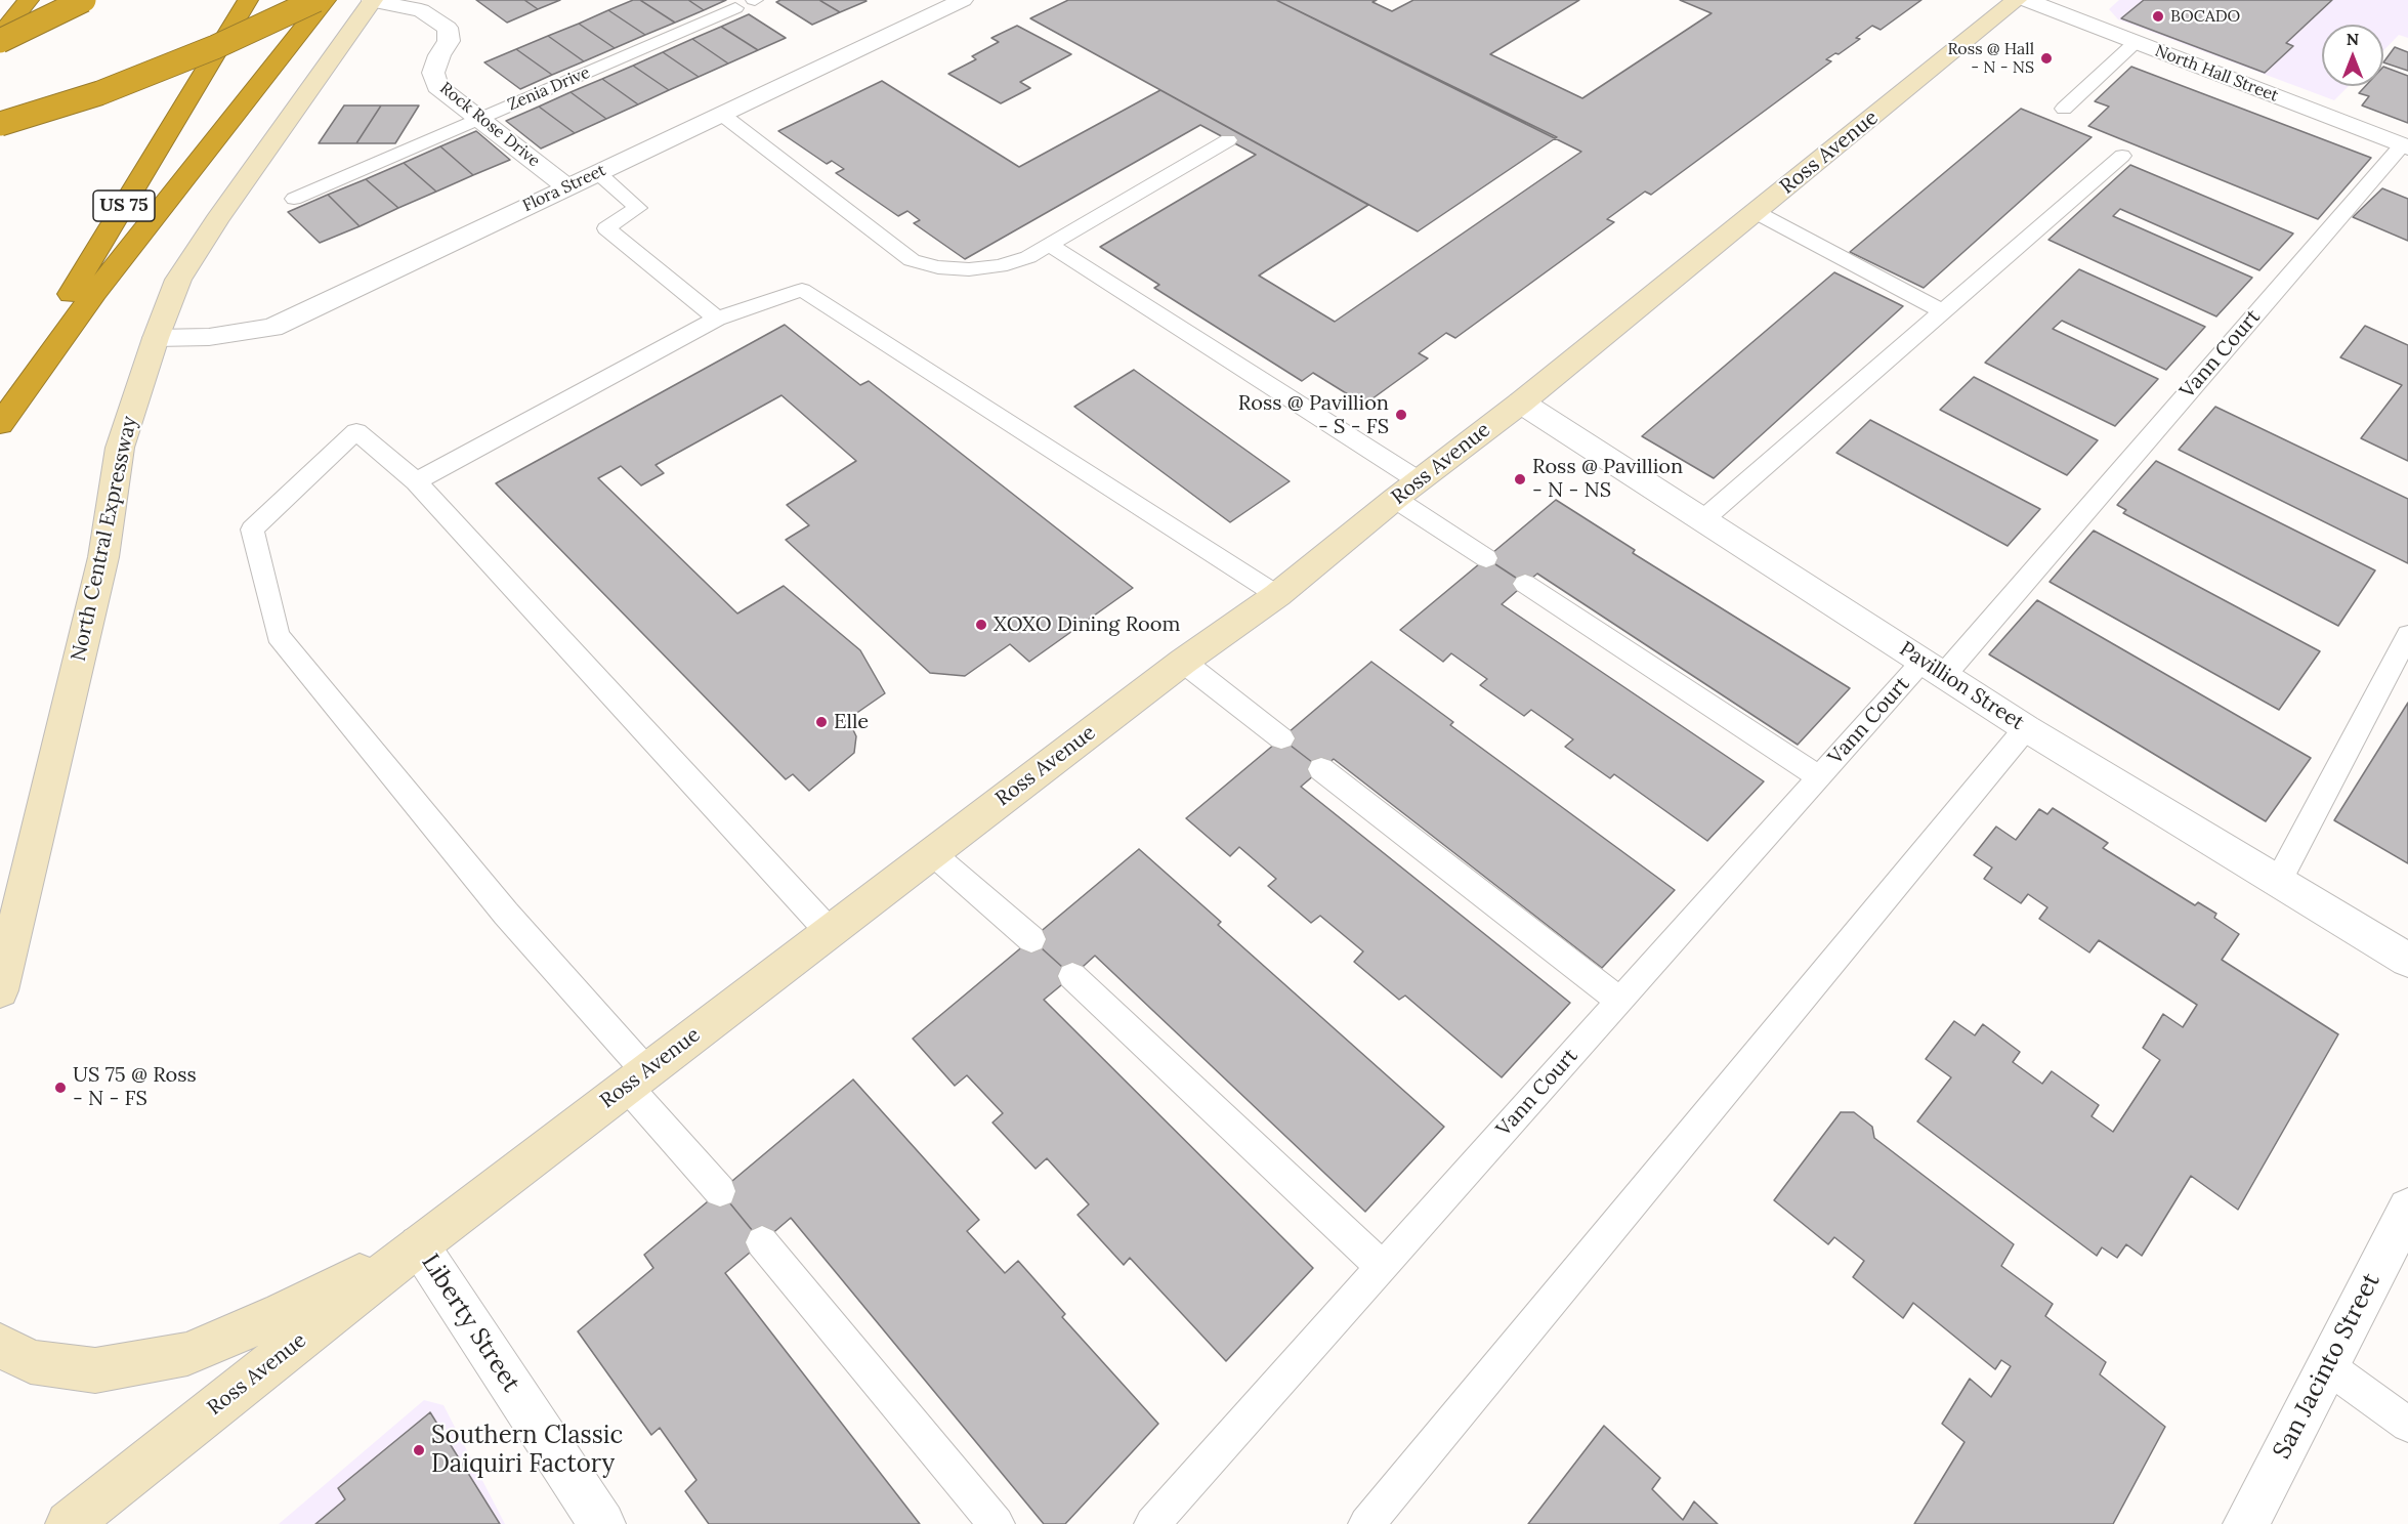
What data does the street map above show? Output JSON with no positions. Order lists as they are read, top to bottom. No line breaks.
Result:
{"streets":{"highway":["US 75"],"main road":["Ross Avenue","North Central Expressway"],"street":["North Hall Street","Rock Rose Drive","Flora Street","Pavillion Street","Liberty Street","San Jacinto Street"],"lane":["Zenia Drive","Vann Court"]},"crossings":[["North Hall Street","Vann Court"],["Zenia Drive","Rock Rose Drive"],["Rock Rose Drive","Flora Street"],["Rock Rose Drive","North Central Expressway"],["Ross Avenue","Pavillion Street"],["Ross Avenue","Liberty Street"],["Flora Street","North Central Expressway"],["Vann Court","Pavillion Street"]],"places":["BOCADO","Ross @ Hall - N - NS","Ross @ Pavillion - S - FS","Ross @ Pavillion - N - NS","XOXO Dining Room","Elle","US 75 @ Ross - N - FS","Southern Classic Daiquiri Factory"],"north":"top"}
